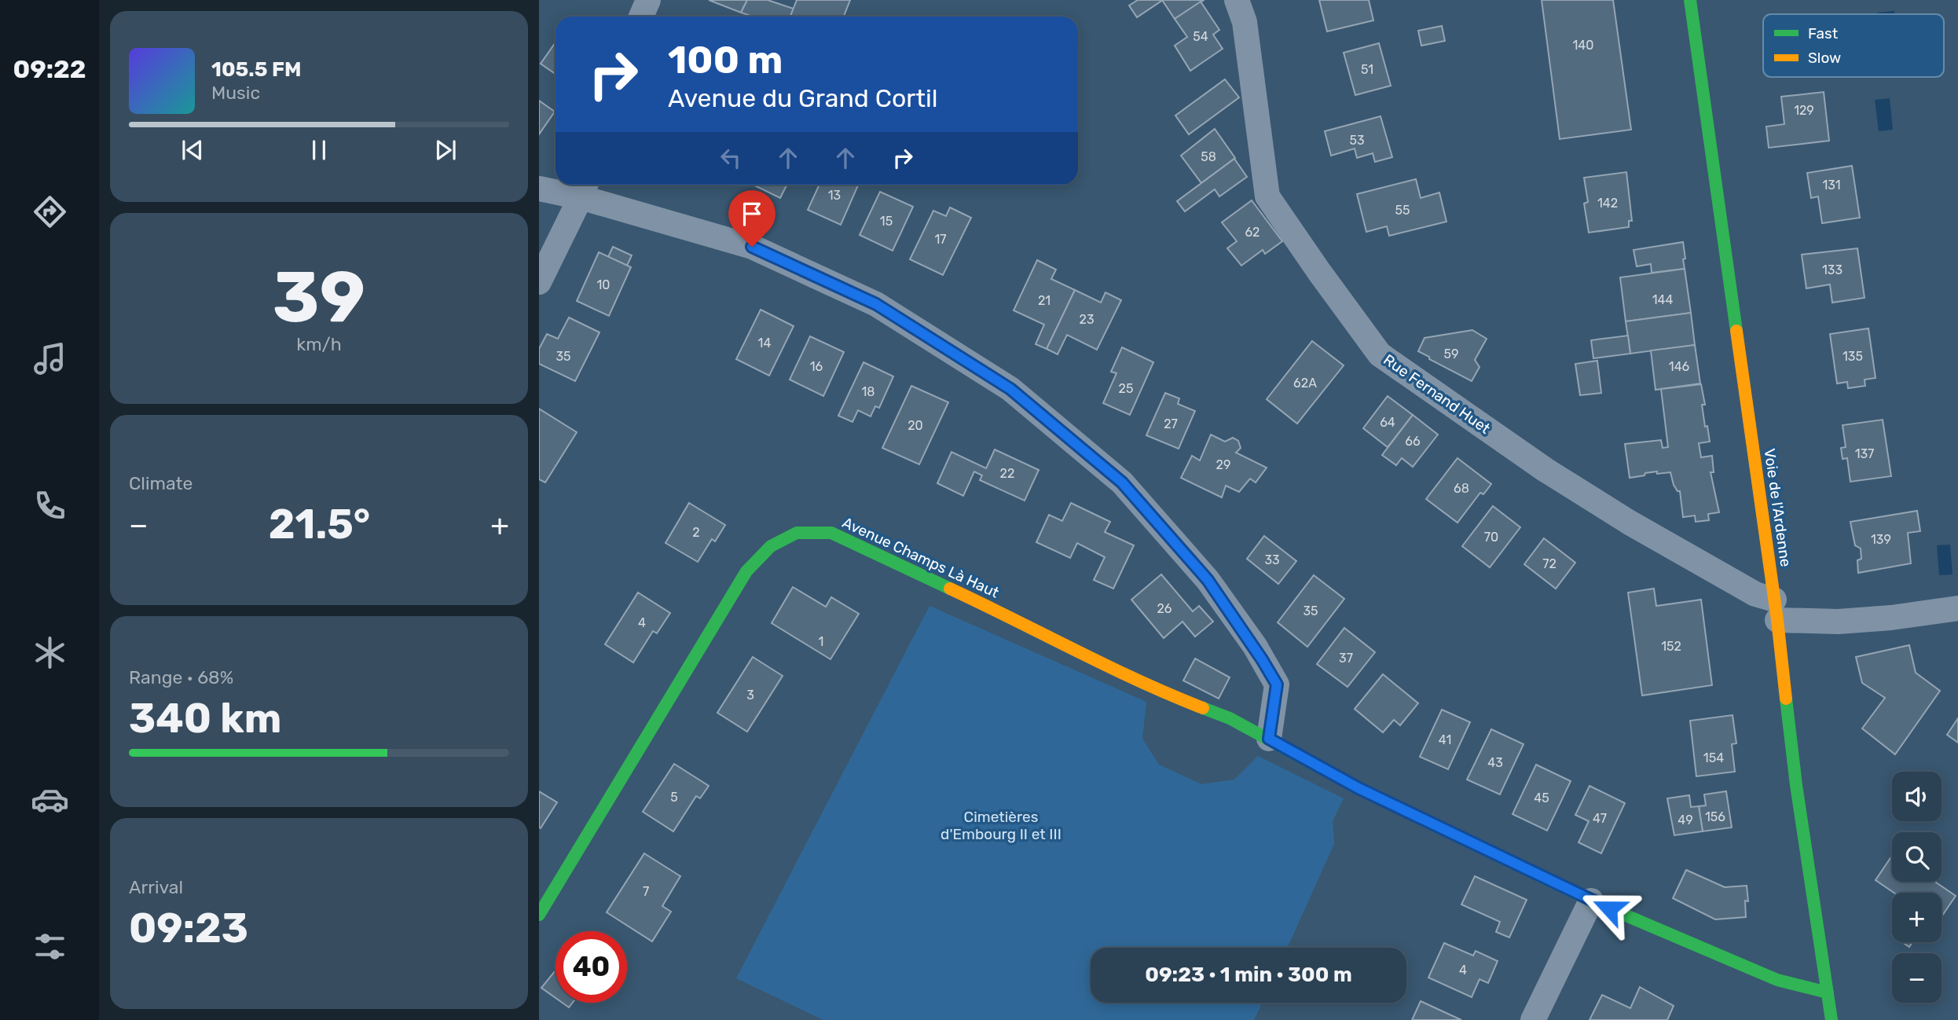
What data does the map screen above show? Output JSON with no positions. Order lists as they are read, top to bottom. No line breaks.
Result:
{"streets":{"street":["Rue Fernand Huet","Voie de l'Ardenne","Avenue Champs Là Haut"]},"crossings":[["Rue Fernand Huet","Voie de l'Ardenne"],["Voie de l'Ardenne","Avenue Champs Là Haut"]],"parks":["Cimetières d'Embourg II et III"],"house_numbers":["54","140","51","129","53","58","131","13","142","55","15","62","17","133","10","144","21","23","14","59","35","135","16","146","62A","25","18","64","27","20","66","137","29","22","68","2","70","139","33","72","26","35","4","1","152","37","3","41","154","43","5","45","156","47","49","7","4"],"legend":["Fast","Slow"],"page":{"tabs":"09:22","turn":["100 m","Avenue du Grand Cortil"],"song":["105.5 FM","Music"],"tile":[["39","km/h"],"Climate",["Range · 68%","340 km"],["Arrival","09:23"]],"heat":["−","21.5°","+"],"map_buttons":["+","−"],"limit":"40","trip":"09:23 · 1 min · 300 m"}}
